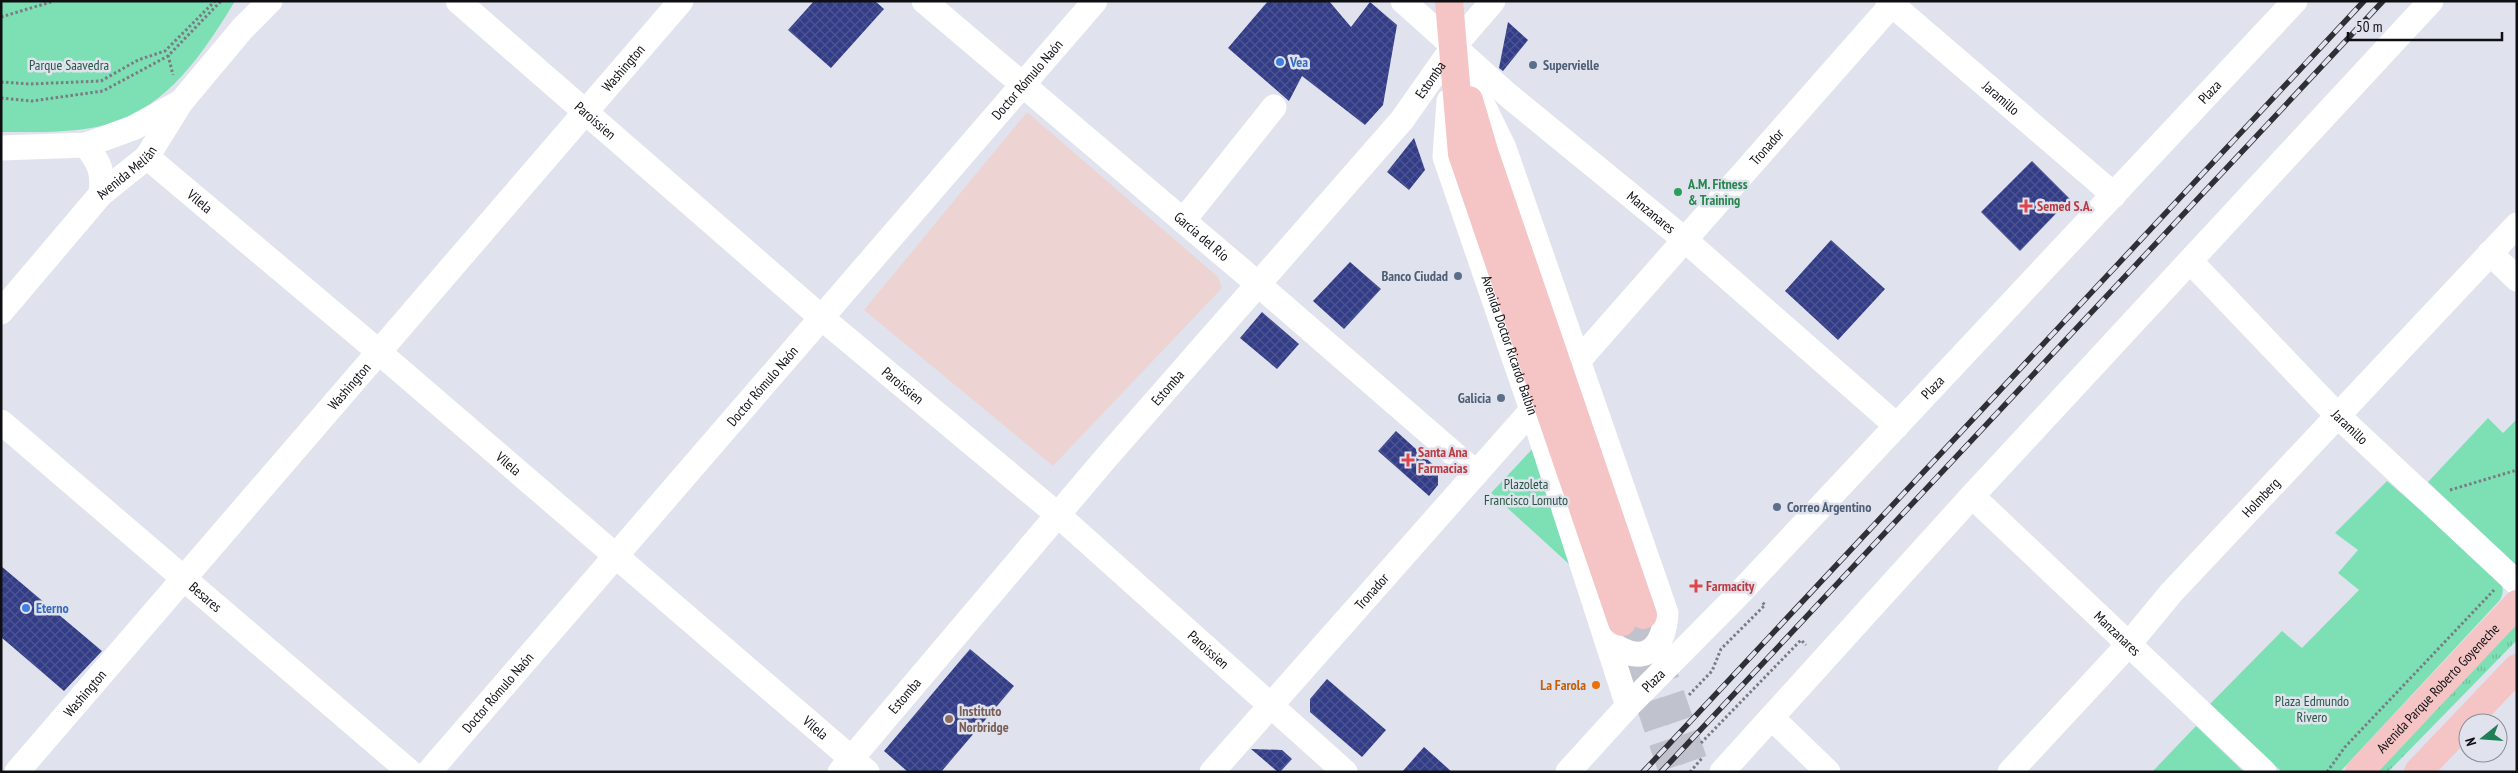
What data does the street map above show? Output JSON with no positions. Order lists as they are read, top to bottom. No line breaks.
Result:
{"streets":{"main road":["Avenida Doctor Ricardo Balbín","Avenida Parque Roberto Goyeneche"],"street":["Washington","Estomba","Doctor Rómulo Naón","Plaza","Jaramillo","Paroissien","Tronador","Avenida Melián","Vilela","Manzanares","García del Río","Holmberg","Besares"]},"crossings":[["Washington","Paroissien"],["Washington","Vilela"],["Washington","Besares"],["Estomba","Paroissien"],["Estomba","Vilela"],["Estomba","Manzanares"],["Estomba","García del Río"],["Estomba","Avenida Doctor Ricardo Balbín"],["Doctor Rómulo Naón","Paroissien"],["Doctor Rómulo Naón","Vilela"],["Doctor Rómulo Naón","García del Río"],["Plaza","Jaramillo"],["Plaza","Manzanares"],["Plaza","Avenida Doctor Ricardo Balbín"],["Jaramillo","Tronador"],["Jaramillo","Holmberg"],["Paroissien","Tronador"],["Tronador","Manzanares"],["Tronador","García del Río"],["Tronador","Avenida Doctor Ricardo Balbín"],["Avenida Melián","Vilela"],["Manzanares","Avenida Doctor Ricardo Balbín"],["Manzanares","Holmberg"]],"parks":["Parque Saavedra","Plazoleta Francisco Lomuto","Plaza Edmundo Rivero"],"places":{"other":["Vea","Supervielle","A.M. Fitness & Training","Banco Ciudad","Galicia","Correo Argentino","Eterno","La Farola","Instituto Norbridge"],"health":["Semed S.A.","Santa Ana Farmacias","Farmacity"]},"scale_bar":"50 m","north":"left"}
